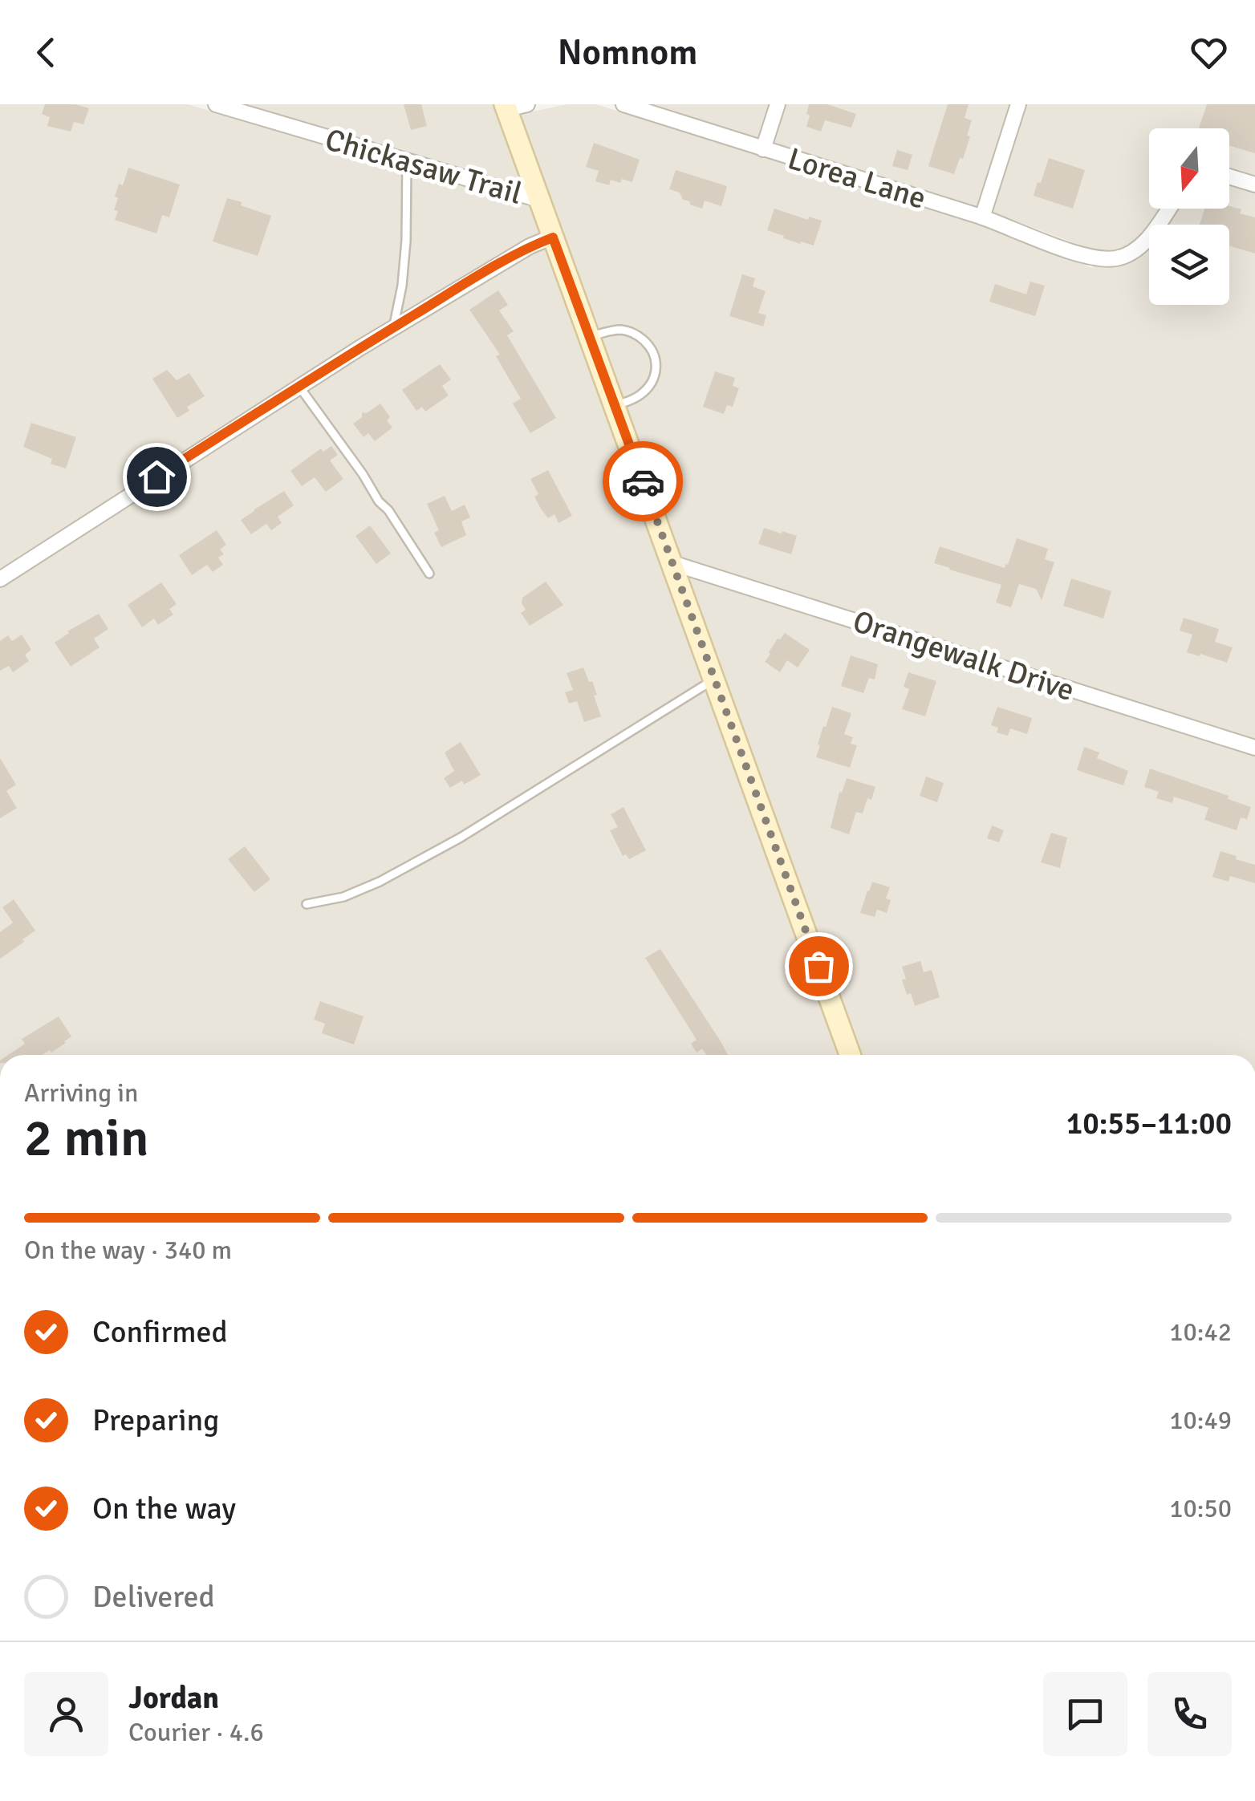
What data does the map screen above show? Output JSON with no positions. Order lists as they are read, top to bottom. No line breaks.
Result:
{"streets":{"street":["Chickasaw Trail","Lorea Lane","Orangewalk Drive"]},"north":"bottom","page":{"header":"Nomnom","heading":["2 min","Arriving in","10:55–11:00"],"panel":["Jordan","Courier · 4.6"],"bar":"On the way · 340 m","list":[["Confirmed","10:42"],["Preparing","10:49"],["On the way","10:50"],"Delivered"]}}
